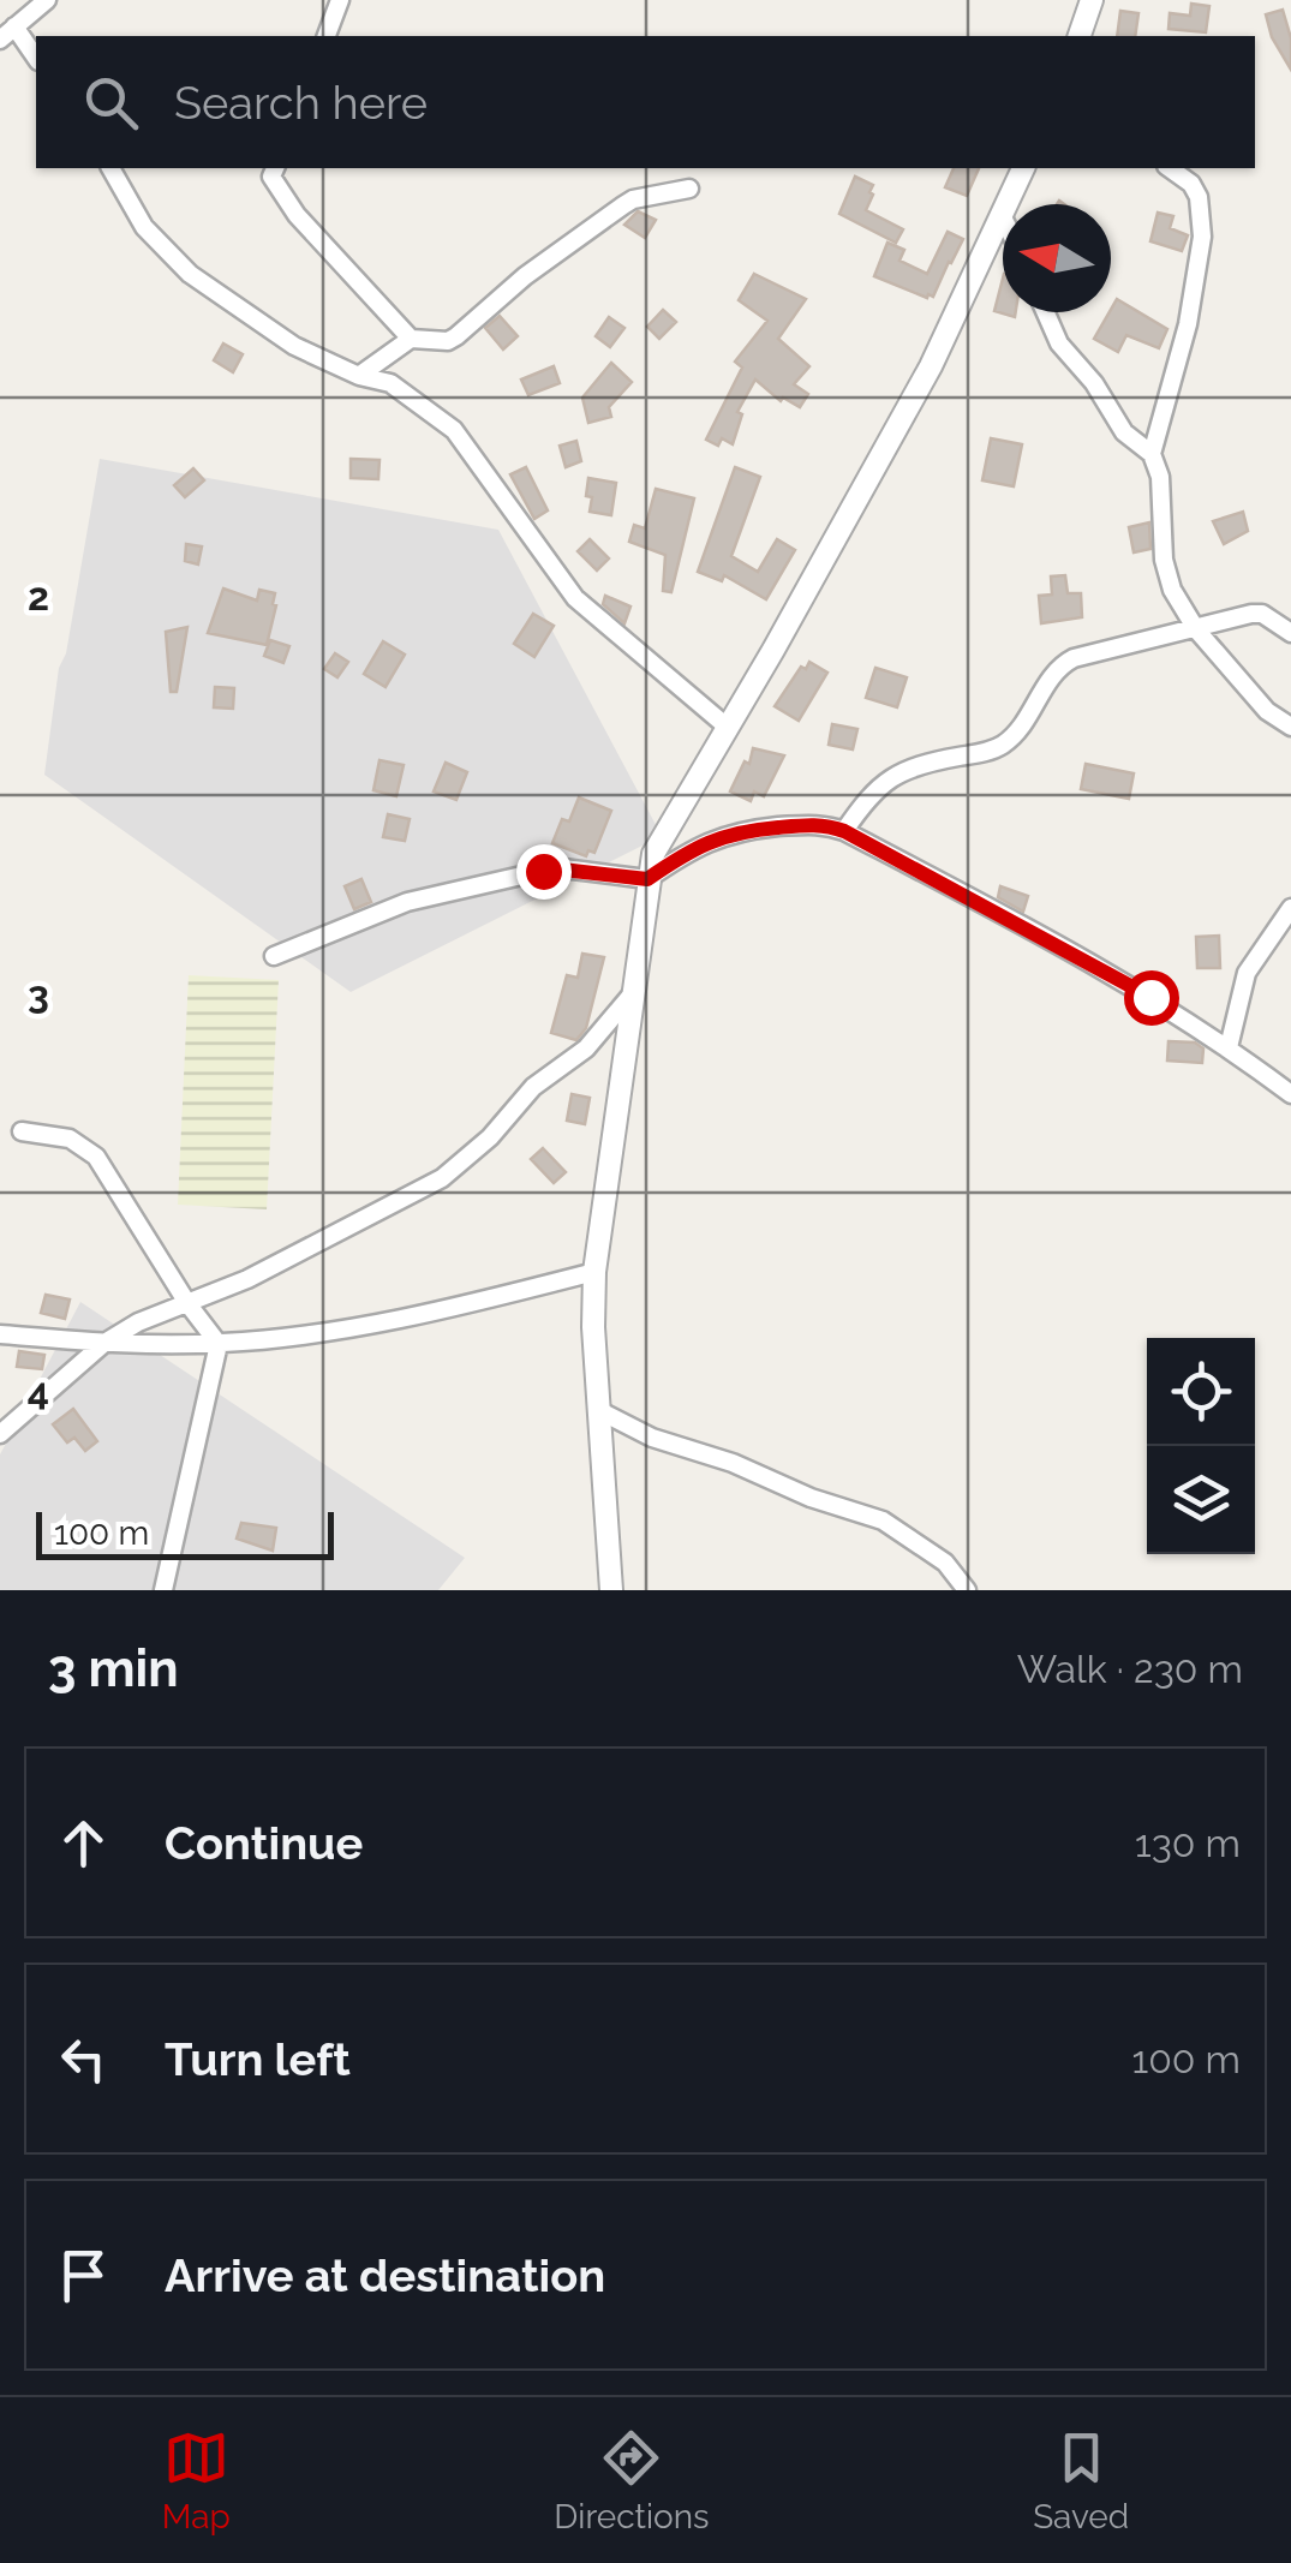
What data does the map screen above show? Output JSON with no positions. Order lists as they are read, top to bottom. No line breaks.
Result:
{"scale_bar":"100 m","north":"left","page":{"search":"Search here","scale":"100 m","heading":["3 min","Walk · 230 m"],"list":[["Continue","130 m"],["Turn left","100 m"],"Arrive at destination"],"nav":["Map","Directions","Saved"]},"grid":{"rows":["2","3","4"]}}
